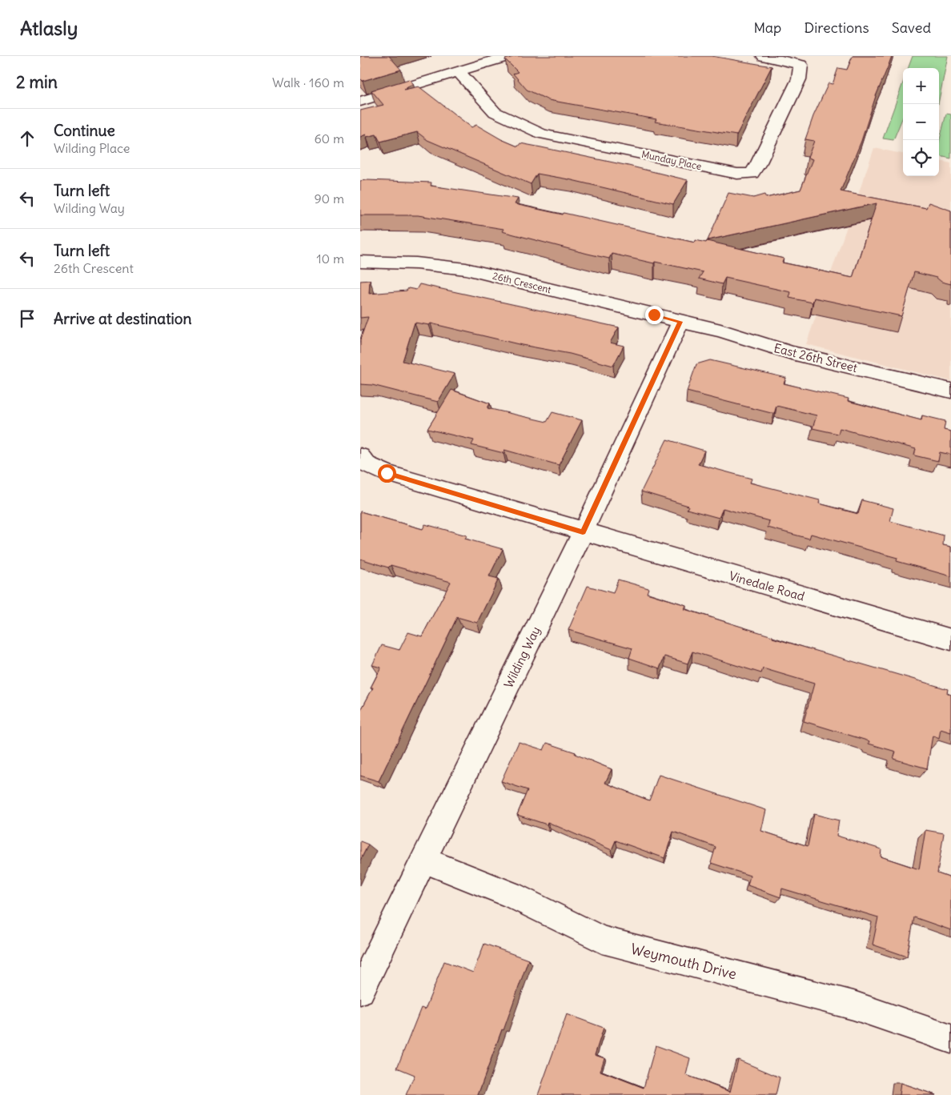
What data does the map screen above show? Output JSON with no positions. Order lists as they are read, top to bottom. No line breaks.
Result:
{"streets":{"street":["Munday Place","26th Crescent","East 26th Street","Vinedale Road","Wilding Way","Weymouth Drive"]},"crossings":[["26th Crescent","East 26th Street"],["26th Crescent","Wilding Way"],["East 26th Street","Wilding Way"],["Vinedale Road","Wilding Way"],["Wilding Way","Weymouth Drive"]],"page":{"header":"Atlasly","nav":["Map","Directions","Saved"],"heading":["2 min","Walk · 160 m"],"map_buttons":["+","−"],"list":[["Continue","Wilding Place","60 m"],["Turn left","Wilding Way","90 m"],["Turn left","26th Crescent","10 m"],"Arrive at destination"]}}
